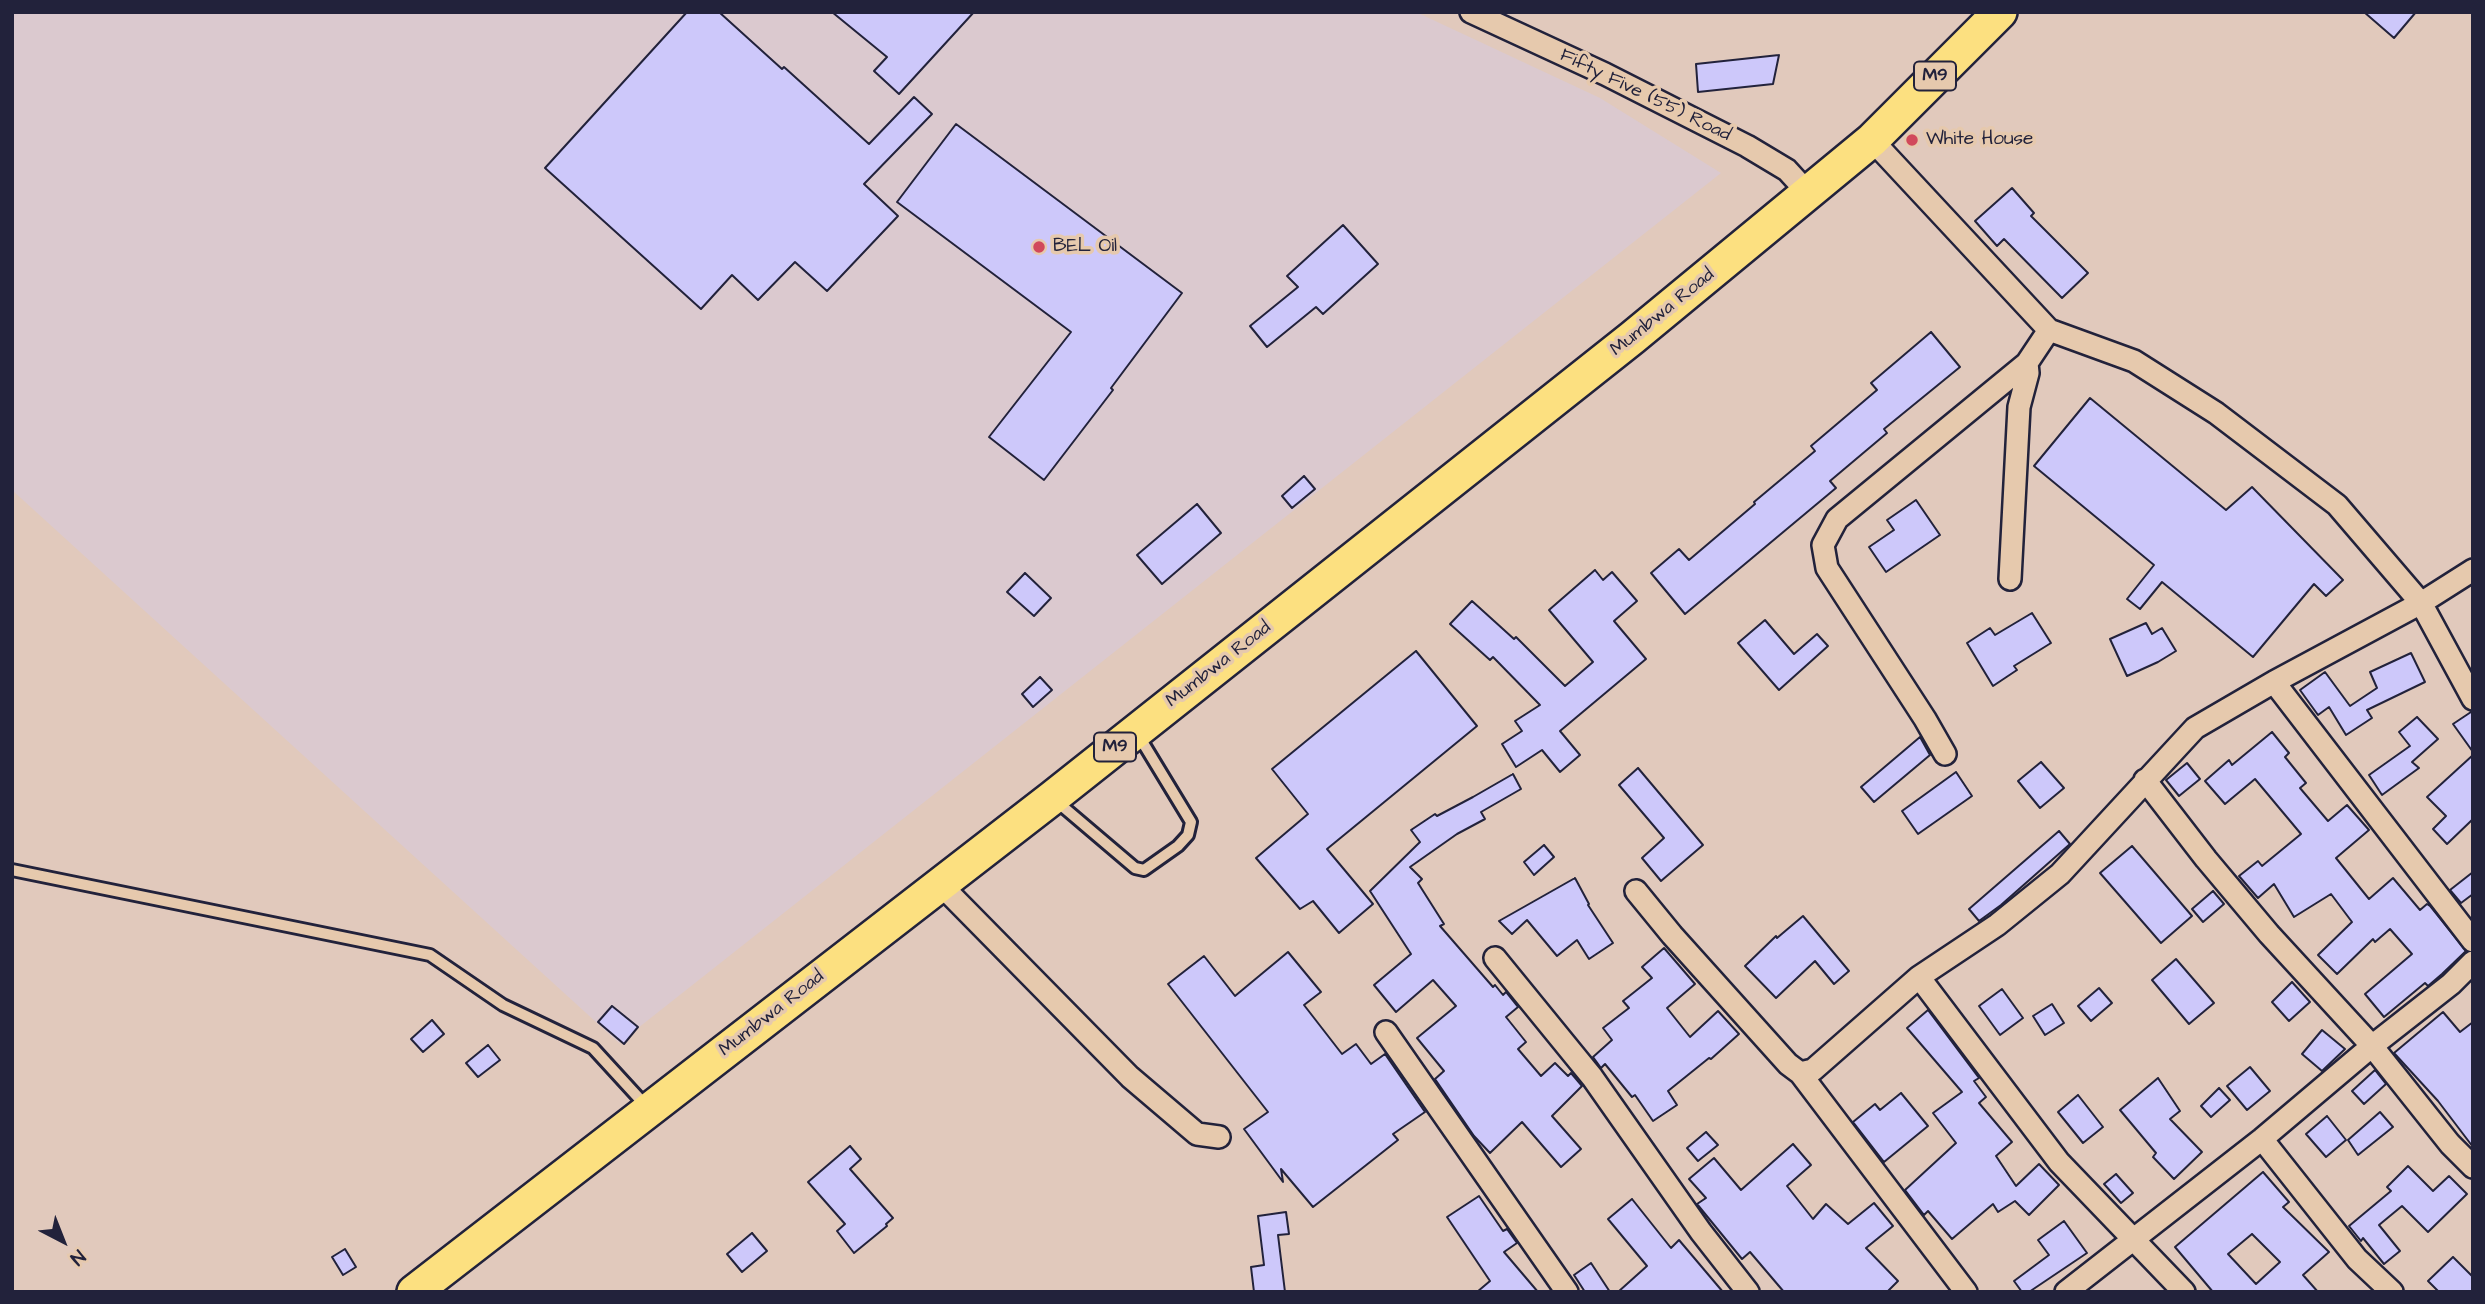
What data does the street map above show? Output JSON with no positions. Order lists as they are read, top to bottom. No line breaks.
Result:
{"streets":{"main road":["M9","Mumbwa Road"],"street":["Fifty Five (55) Road"]},"crossings":[["Fifty Five (55) Road","Mumbwa Road"]],"places":["White House","BEL Oil"],"north":"bottom right"}
